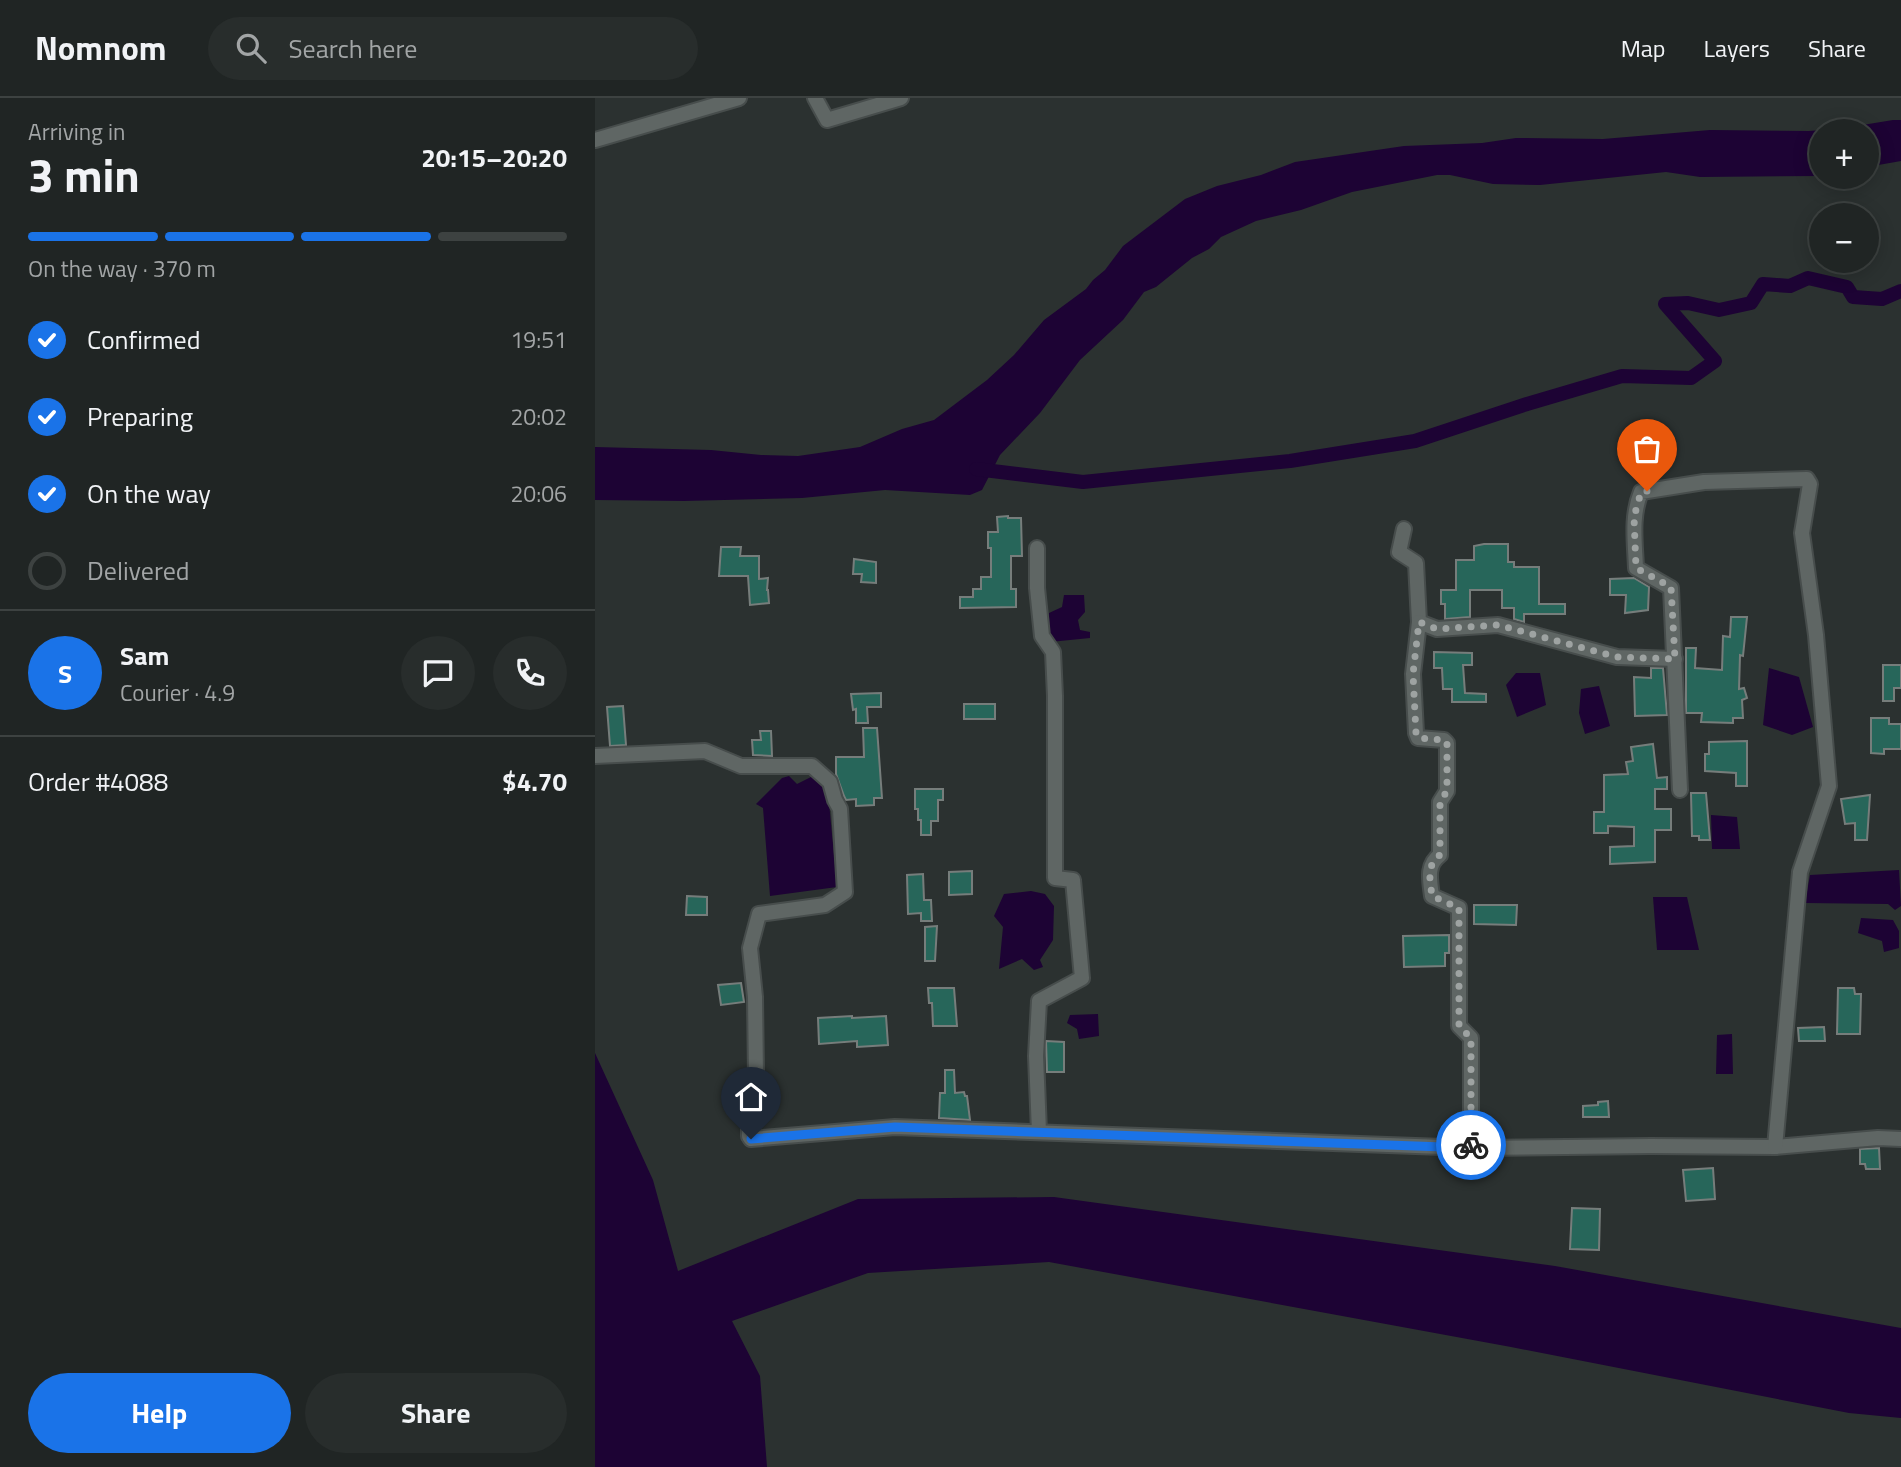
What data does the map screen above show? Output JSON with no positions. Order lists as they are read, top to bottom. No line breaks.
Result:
{"page":{"header":"Nomnom","search":"Search here","nav":["Map","Layers","Share"],"heading":["3 min","Arriving in","20:15–20:20"],"panel":["Sam","Courier · 4.9","Order #4088","$4.70"],"map_buttons":["+","−"],"bar":"On the way · 370 m","list":[["Confirmed","19:51"],["Preparing","20:02"],["On the way","20:06"],"Delivered"],"round":"S","buttons":["Help","Share"]}}
